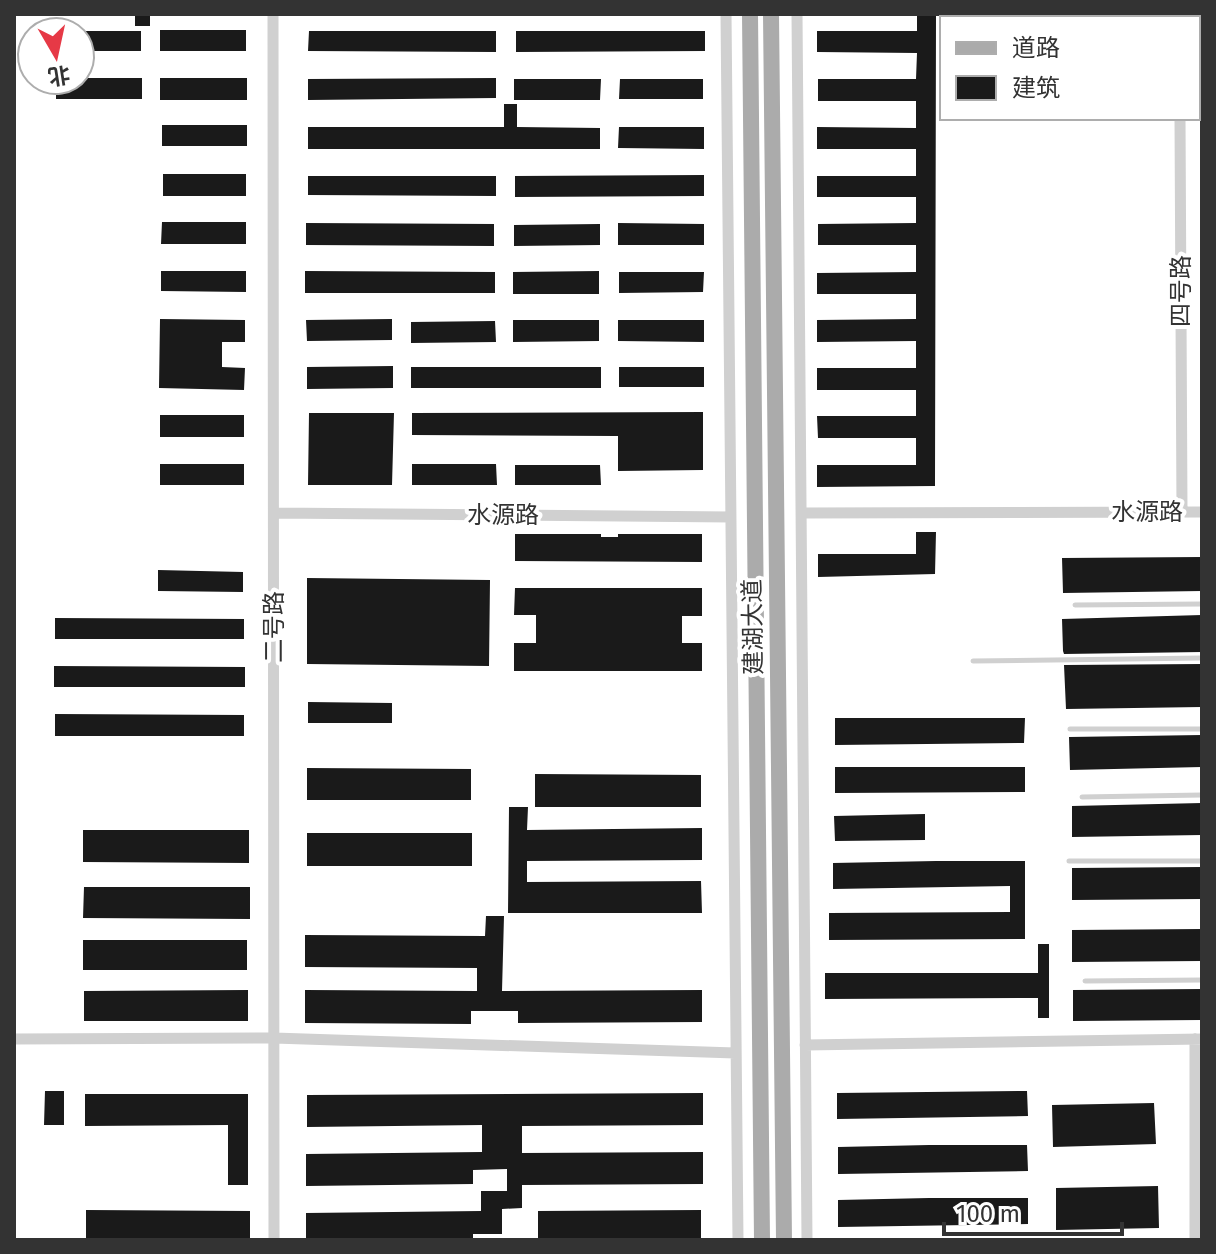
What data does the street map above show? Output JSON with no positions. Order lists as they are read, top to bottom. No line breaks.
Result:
{"streets":{"main road":["建湖大道"],"street":["四号路","水源路","二号路"]},"crossings":[["四号路","水源路"],["水源路","二号路"]],"legend":["道路","建筑"],"scale_bar":"100 m","north":"bottom"}
